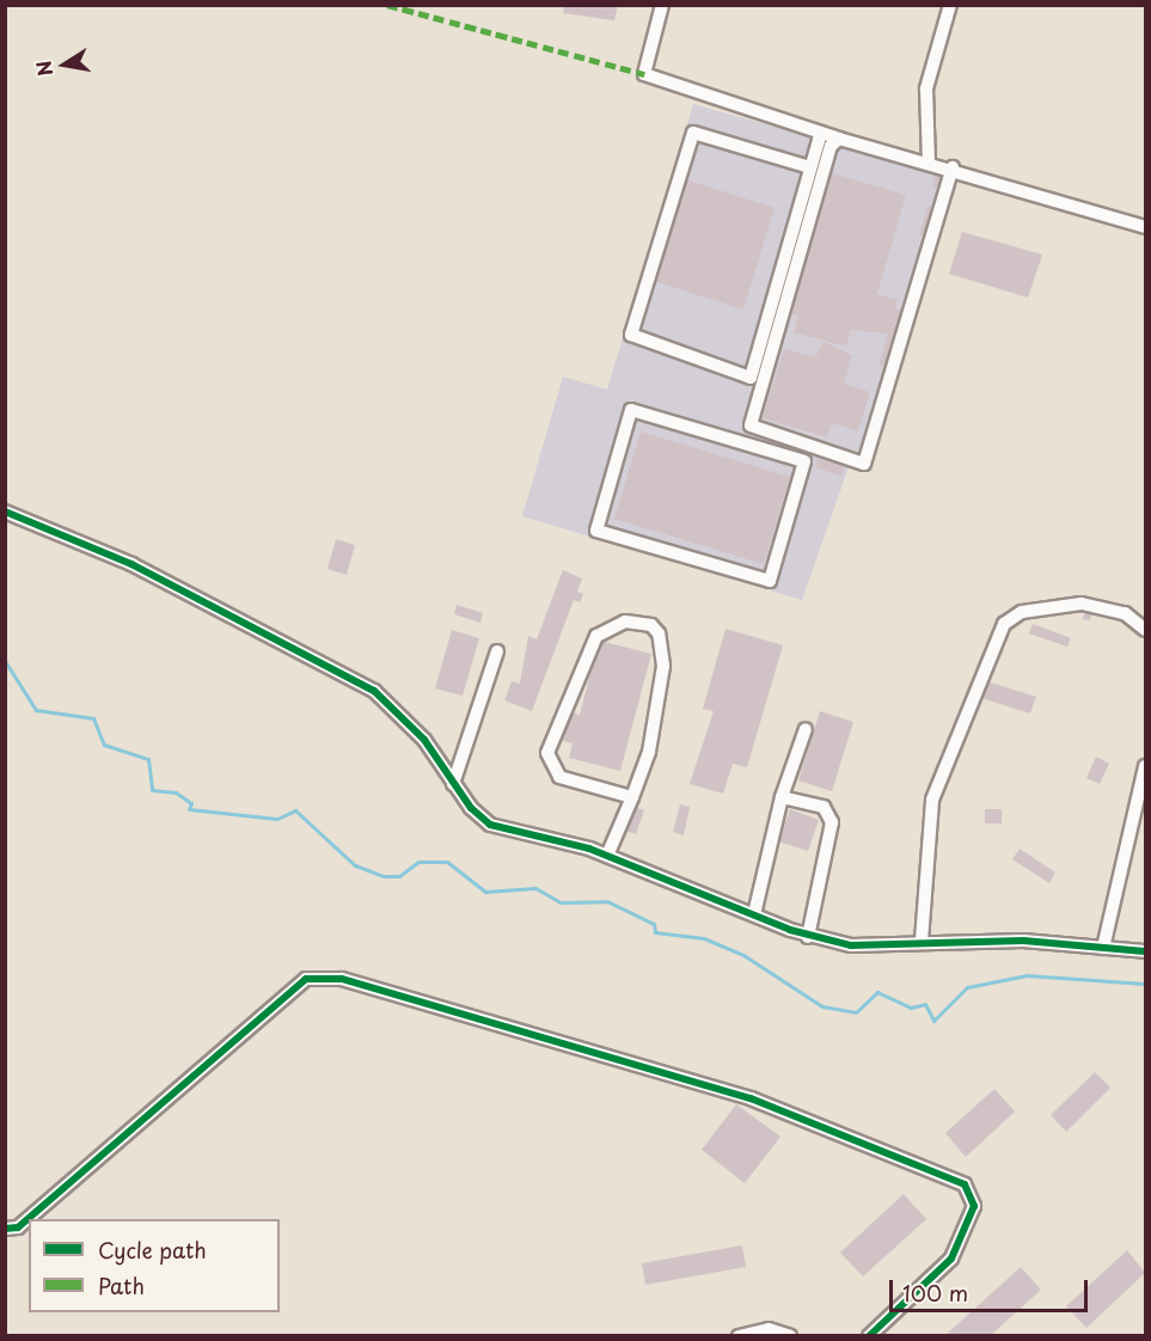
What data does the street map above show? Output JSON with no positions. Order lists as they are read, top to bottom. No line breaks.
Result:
{"legend":["Cycle path","Path"],"scale_bar":"100 m","north":"left"}
